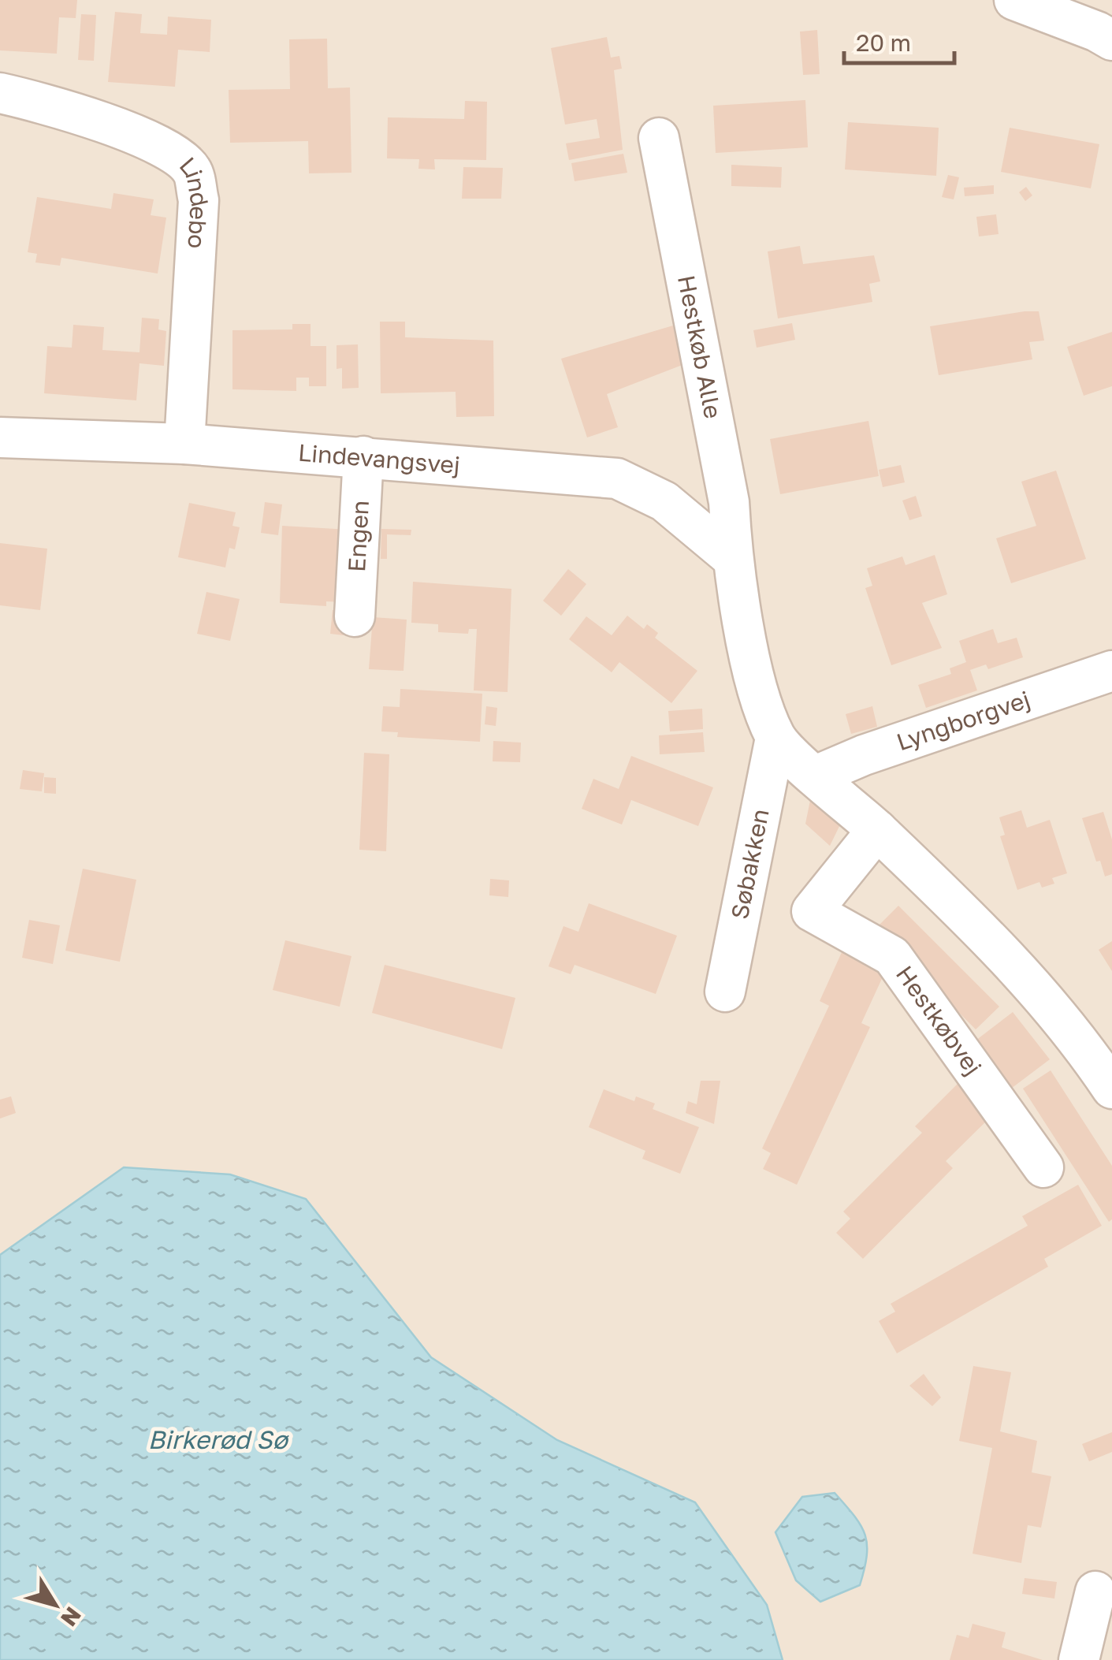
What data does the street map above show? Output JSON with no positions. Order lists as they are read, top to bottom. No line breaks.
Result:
{"streets":{"street":["Lindebo","Hestkøb Alle","Lindevangsvej","Engen","Lyngborgvej","Søbakken","Hestkøbvej"]},"crossings":[["Lindebo","Lindevangsvej"],["Hestkøb Alle","Lindevangsvej"],["Lindevangsvej","Engen"]],"water":["Birkerød Sø"],"scale_bar":"20 m","north":"bottom right"}
